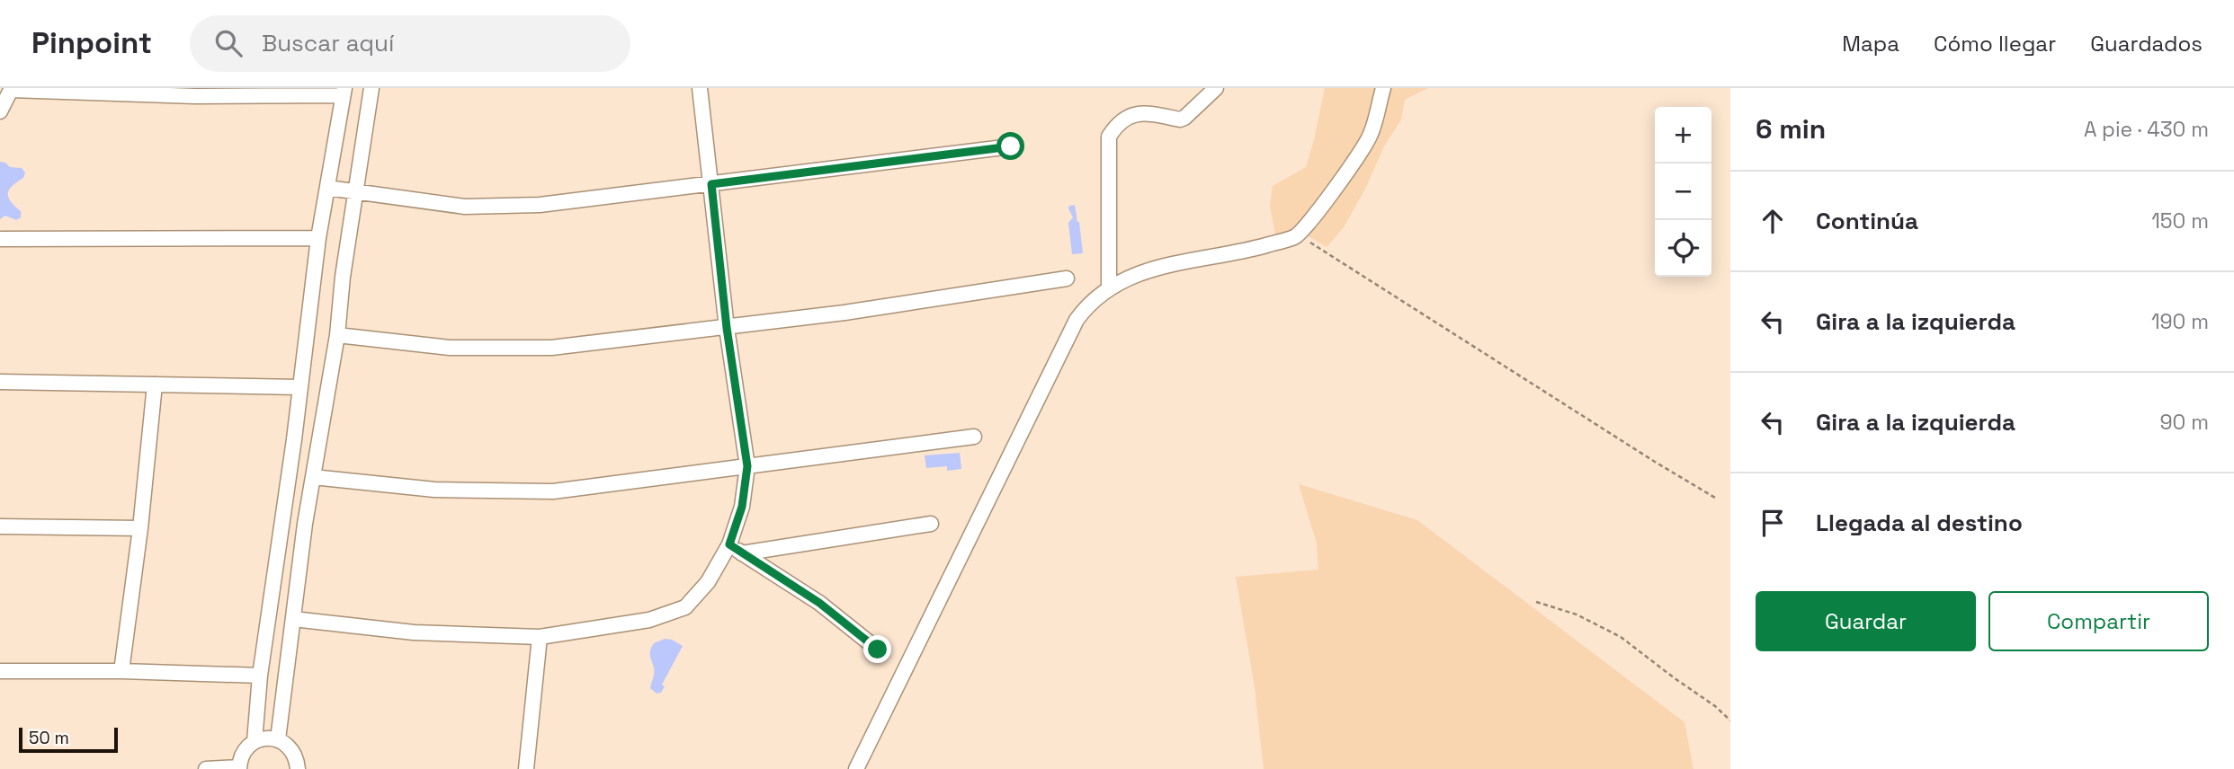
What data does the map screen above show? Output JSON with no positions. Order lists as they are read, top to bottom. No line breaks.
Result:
{"scale_bar":"50 m","page":{"header":"Pinpoint","search":"Buscar aquí","nav":["Mapa","Cómo llegar","Guardados"],"heading":["6 min","A pie · 430 m"],"map_buttons":["+","−"],"list":[["Continúa","150 m"],["Gira a la izquierda","190 m"],["Gira a la izquierda","90 m"],"Llegada al destino"],"buttons":["Guardar","Compartir"],"scale":"50 m"}}
